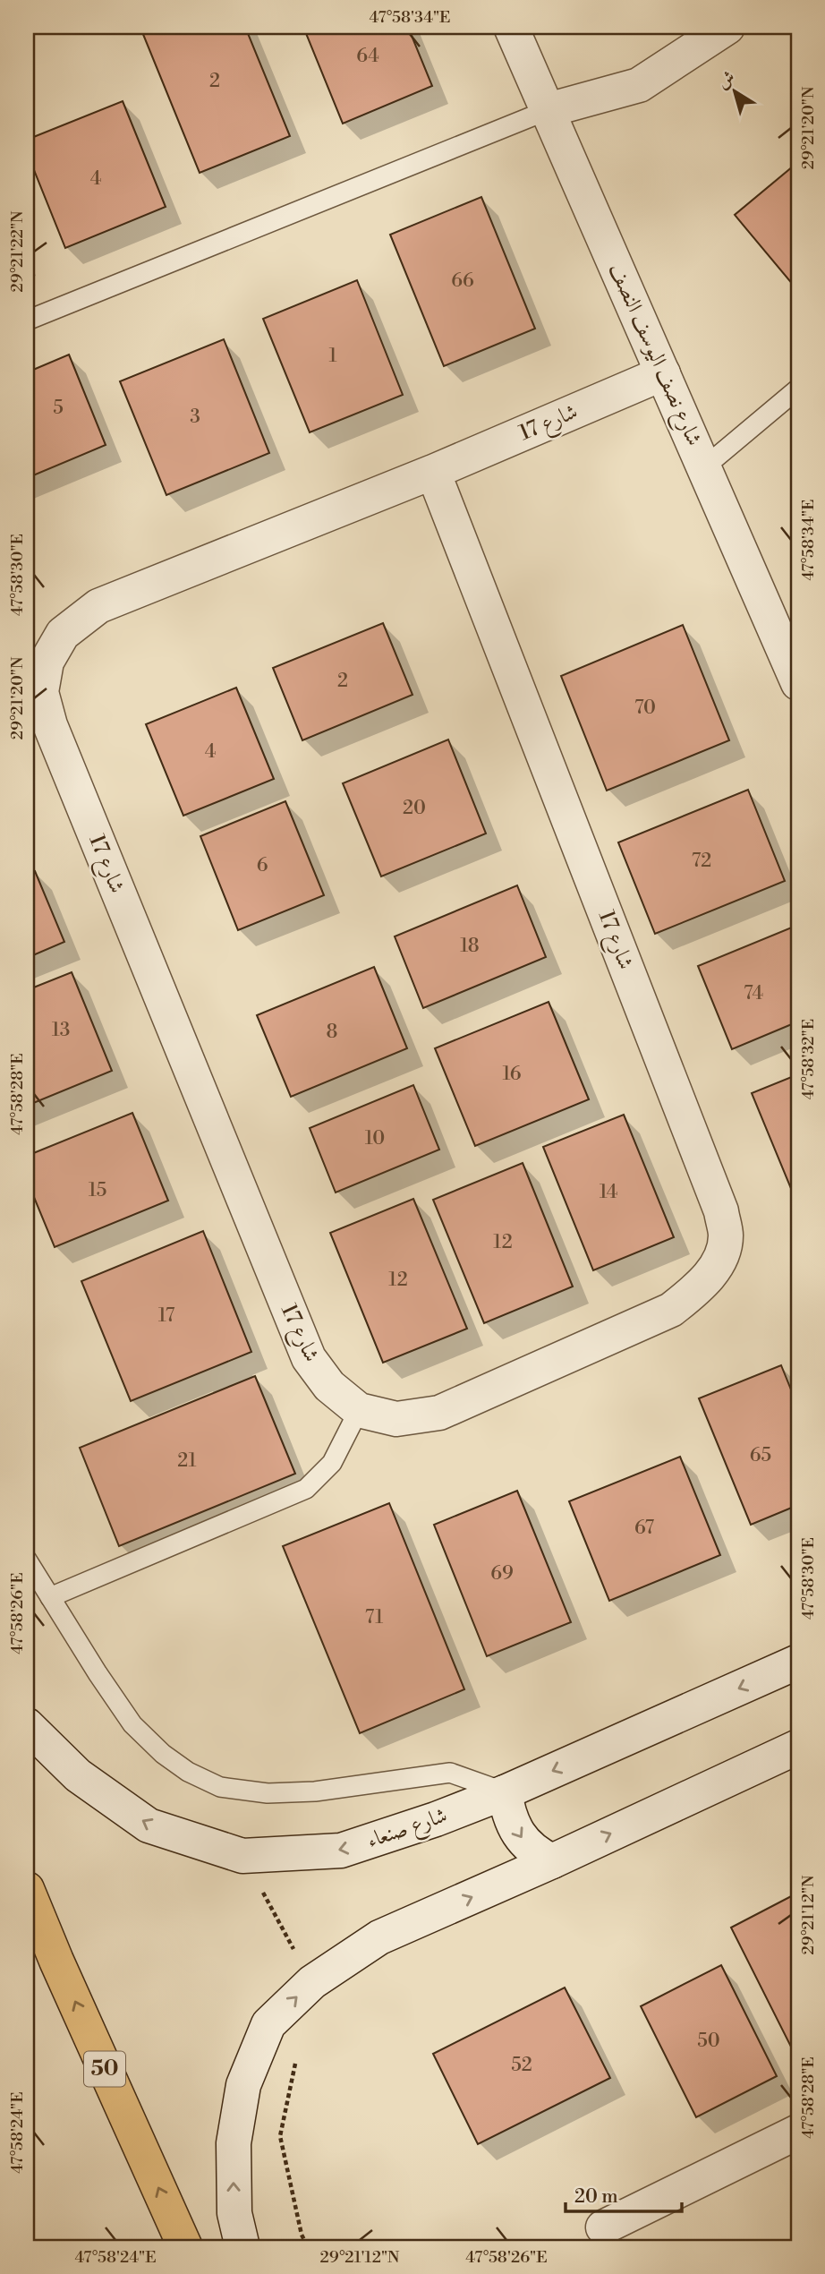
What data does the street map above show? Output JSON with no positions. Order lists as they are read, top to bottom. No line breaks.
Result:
{"streets":{"highway":["50"],"street":["شارع نصف اليوسف النصف","شارع 17","شارع صنعاء"]},"crossings":[["شارع نصف اليوسف النصف","شارع 17"]],"house_numbers":["64","2","4","66","1","5","3","2","70","4","20","72","6","18","74","13","8","16","10","15","14","12","12","17","65","21","67","69","71","50","52"],"scale_bar":"20 m","north":"top left","coordinates":["47°58'34\"E","29°21'20\"N","29°21'22\"N","47°58'30\"E","47°58'32\"E","47°58'28\"E","47°58'26\"E","29°21'12\"N","47°58'24\"E"]}
